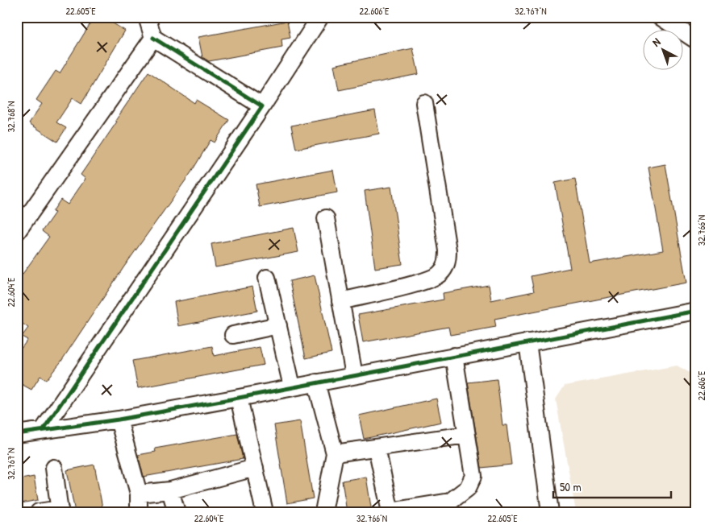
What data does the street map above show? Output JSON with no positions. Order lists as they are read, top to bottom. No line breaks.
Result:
{"scale_bar":"50 m","north":"top left","coordinates":["22.605°E","22.606°E","32.767°N","32.768°N","32.766°N","22.604°E"]}
